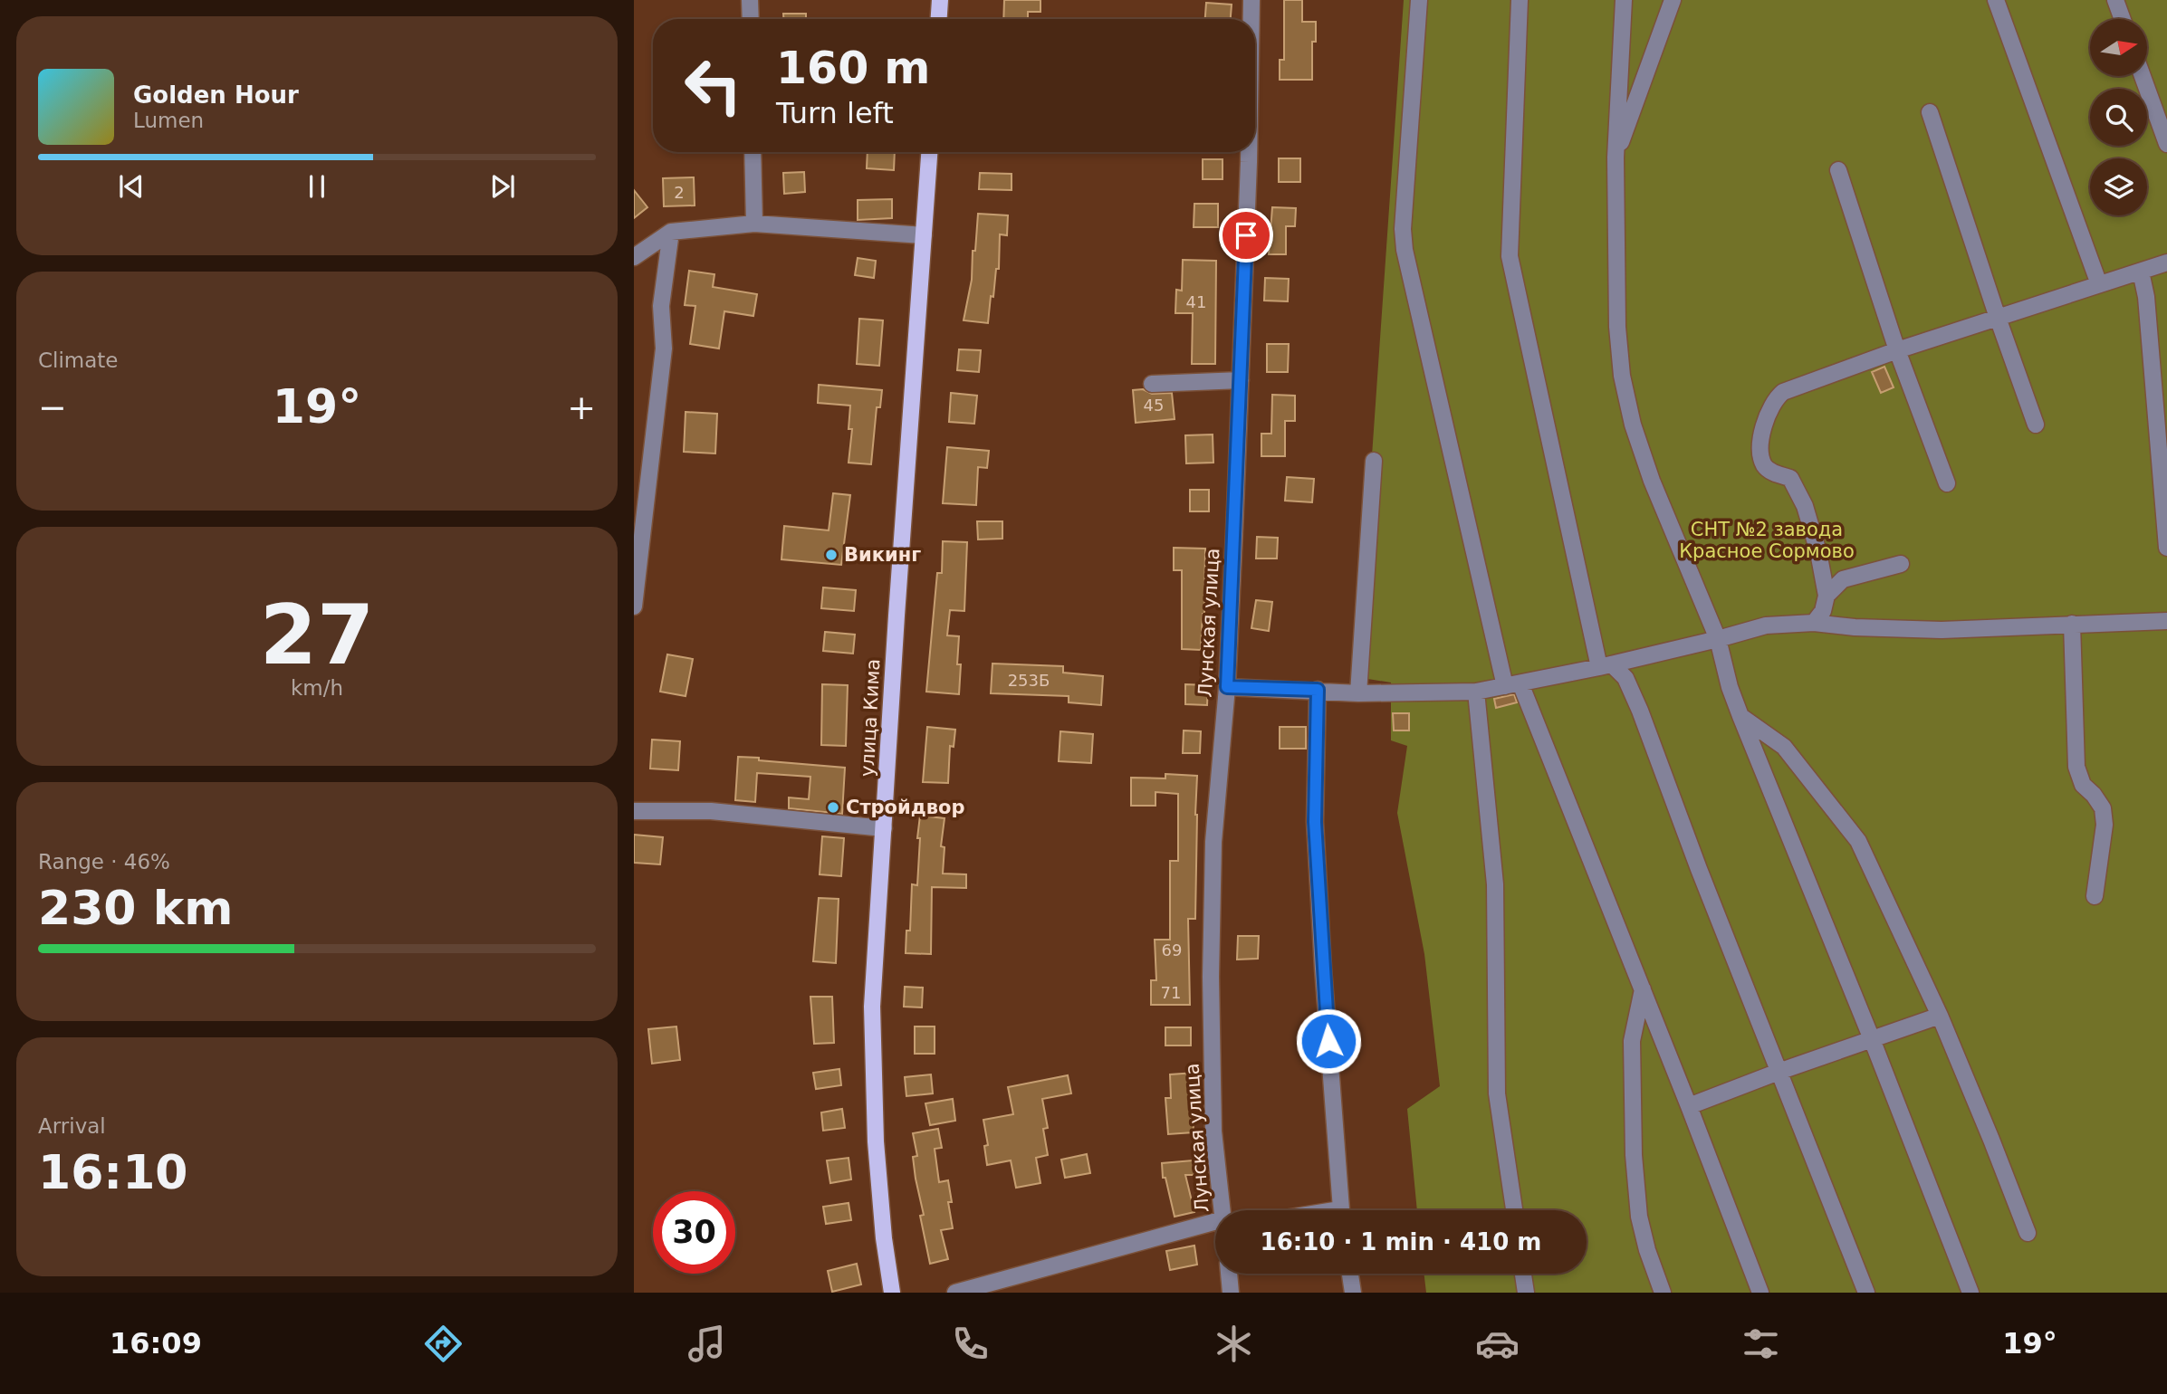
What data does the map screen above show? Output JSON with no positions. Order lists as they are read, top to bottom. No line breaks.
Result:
{"streets":{"main road":["улица Кима"],"street":["Лунская улица"]},"parks":["СНТ №2 завода Красное Сормово"],"places":["Викинг","Стройдвор"],"house_numbers":["2","41","45","253Б","69","71"],"north":"right","page":{"turn":["160 m","Turn left"],"song":["Golden Hour","Lumen"],"tile":["Climate",["27","km/h"],["Range · 46%","230 km"],["Arrival","16:10"]],"heat":["−","19°","+"],"limit":"30","trip":"16:10 · 1 min · 410 m","tabs":["16:09","19°"]}}
